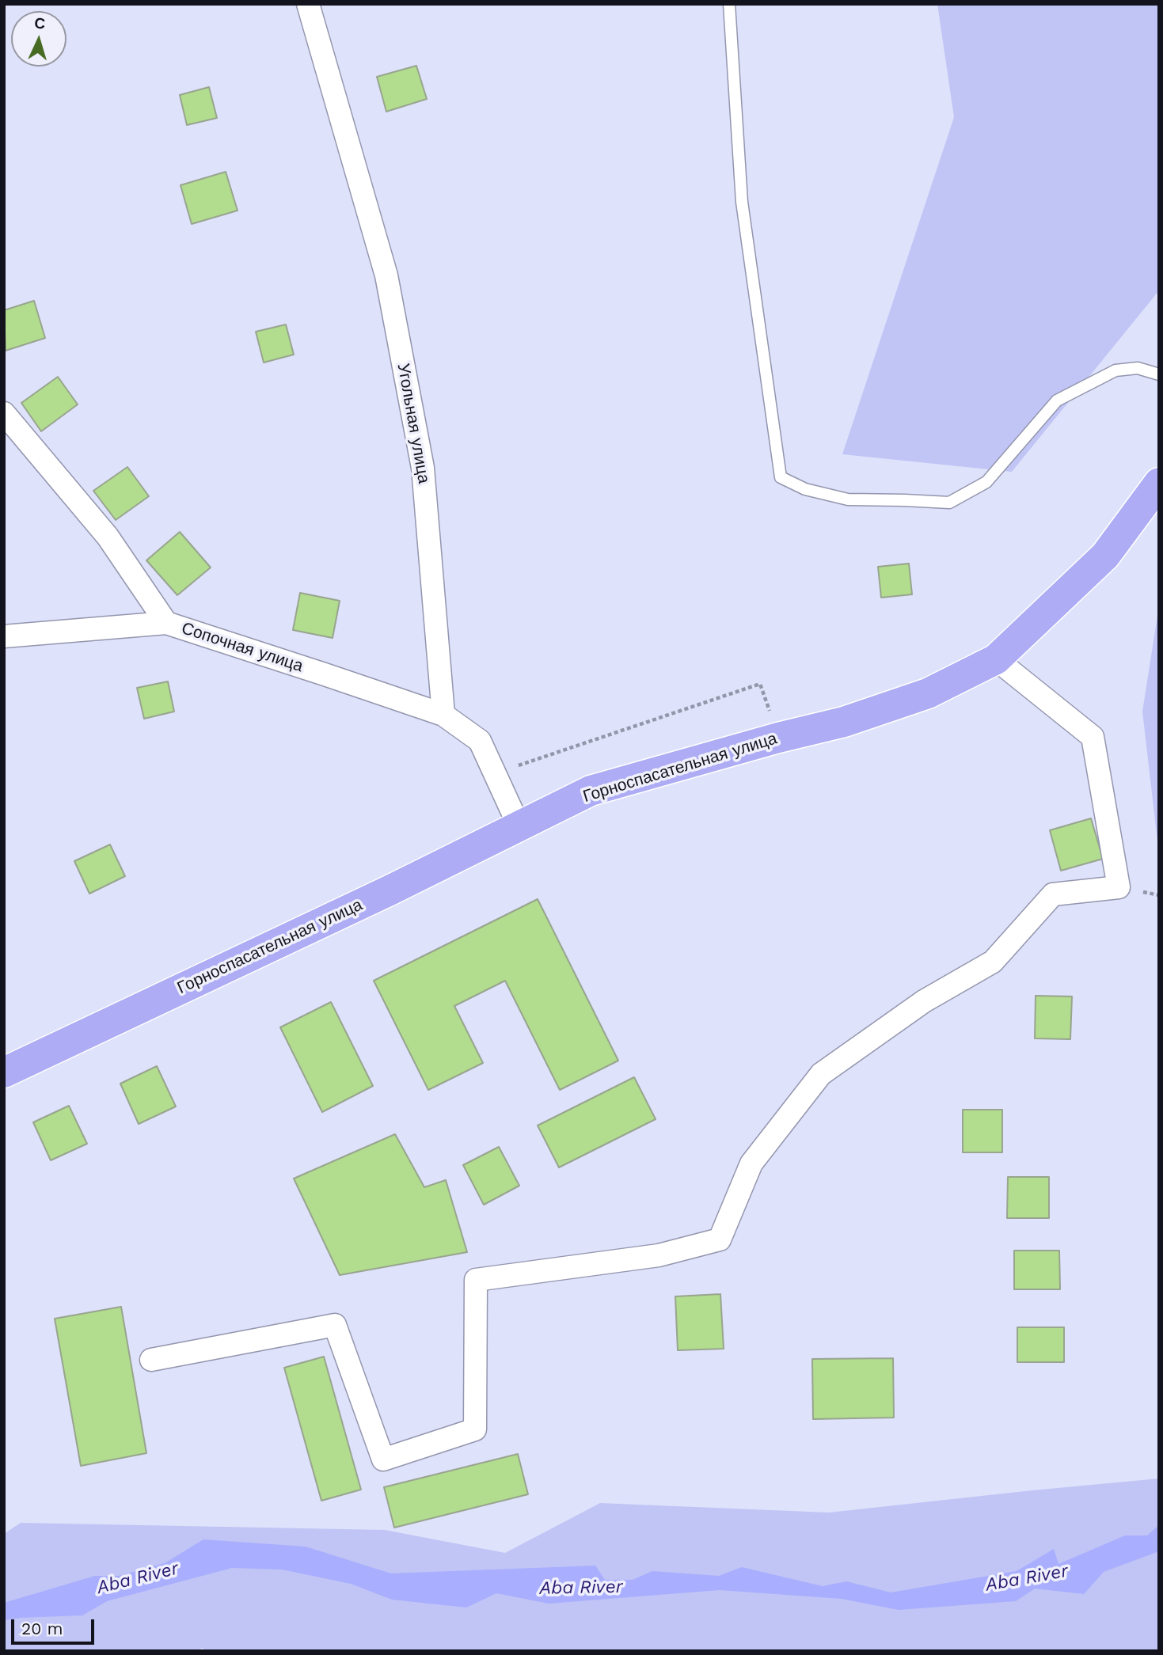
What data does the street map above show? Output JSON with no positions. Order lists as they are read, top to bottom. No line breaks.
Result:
{"streets":{"main road":["Горноспасательная улица"],"street":["Угольная улица","Сопочная улица"]},"crossings":[["Угольная улица","Сопочная улица"]],"water":["Aba River"],"scale_bar":"20 m","north":"top"}
